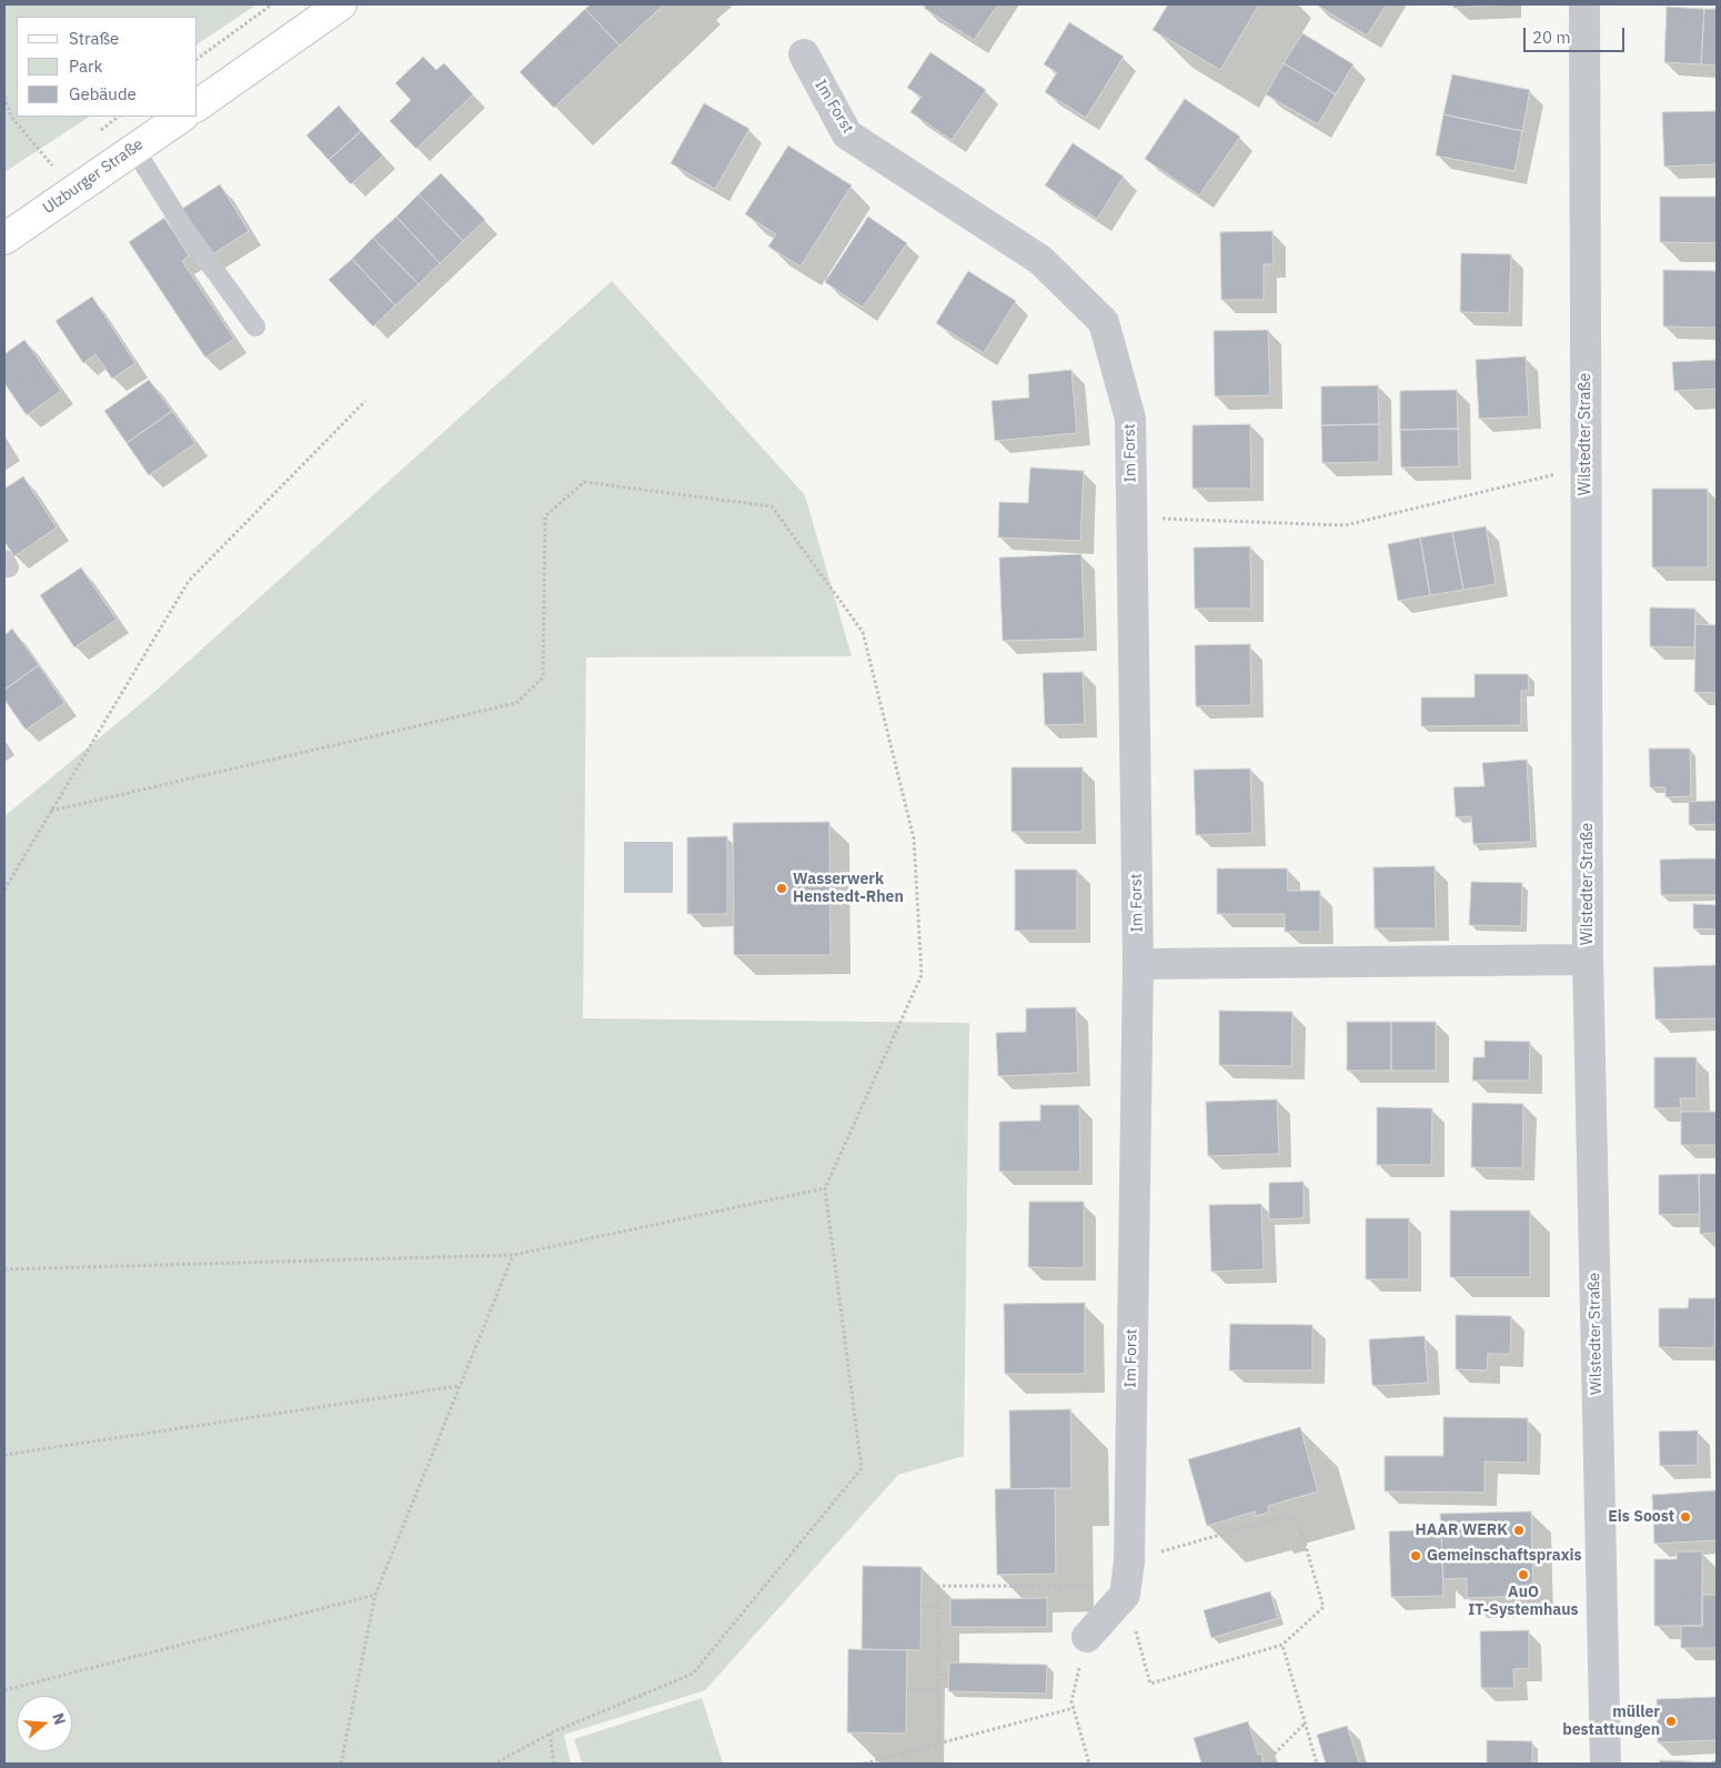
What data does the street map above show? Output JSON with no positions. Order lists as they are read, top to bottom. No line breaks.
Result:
{"streets":{"main road":["Ulzburger Straße"],"street":["Im Forst","Wilstedter Straße"]},"places":["Wasserwerk Henstedt-Rhen","Eis Soost","HAAR WERK","Gemeinschaftspraxis","AuO IT-Systemhaus","müller bestattungen"],"legend":["Straße","Park","Gebäude"],"scale_bar":"20 m","north":"right"}
